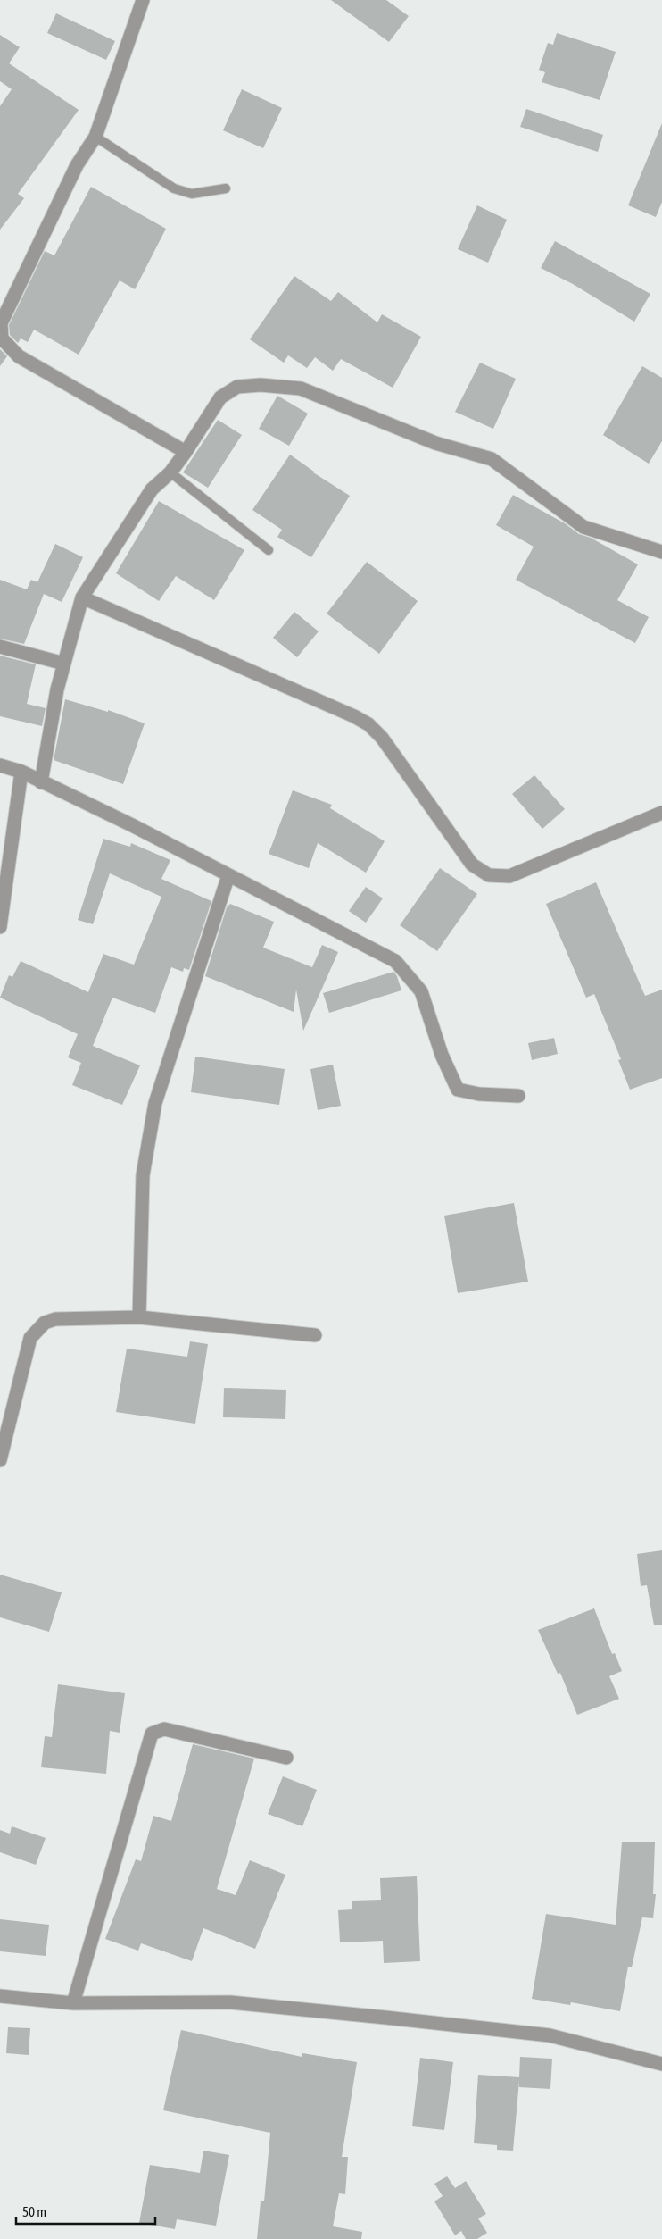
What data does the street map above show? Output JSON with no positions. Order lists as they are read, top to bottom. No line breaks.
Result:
{"scale_bar":"50 m"}
